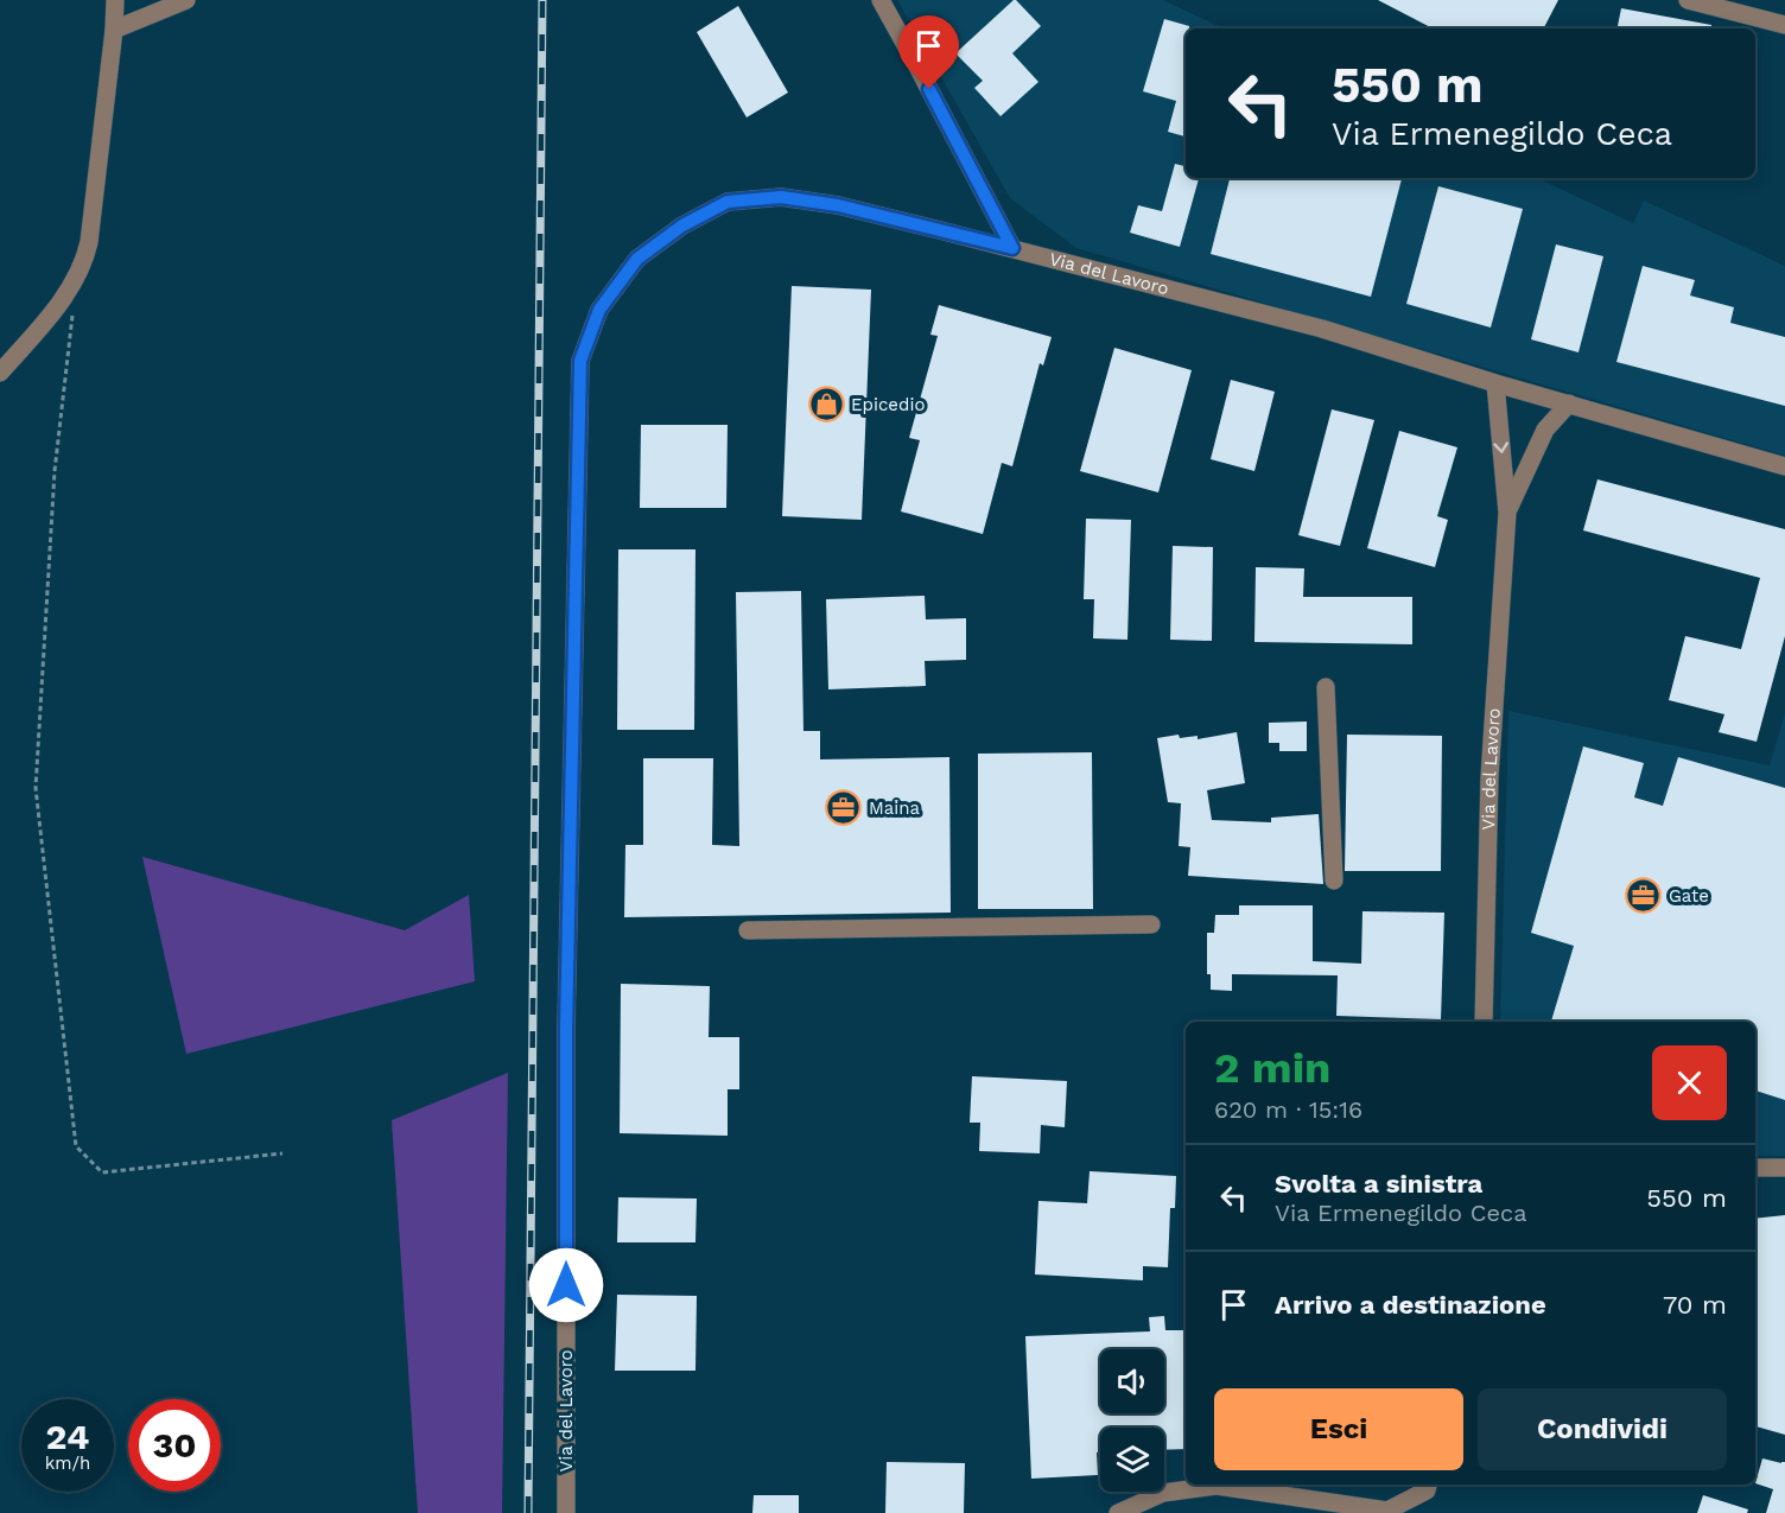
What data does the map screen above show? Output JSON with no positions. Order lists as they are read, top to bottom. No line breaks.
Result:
{"streets":{"street":["Via del Lavoro"]},"places":{"shop":["Epicedio"],"office":["Maina","Gate"]},"page":{"turn":["550 m","Via Ermenegildo Ceca"],"heading":["2 min","620 m · 15:16"],"list":[{"name":"Svolta a sinistra","note":"Via Ermenegildo Ceca","value":"550 m"},{"name":"Arrivo a destinazione","value":"70 m"}],"buttons":["Esci","Condividi"],"speed":"24 km/h","limit":"30"}}
